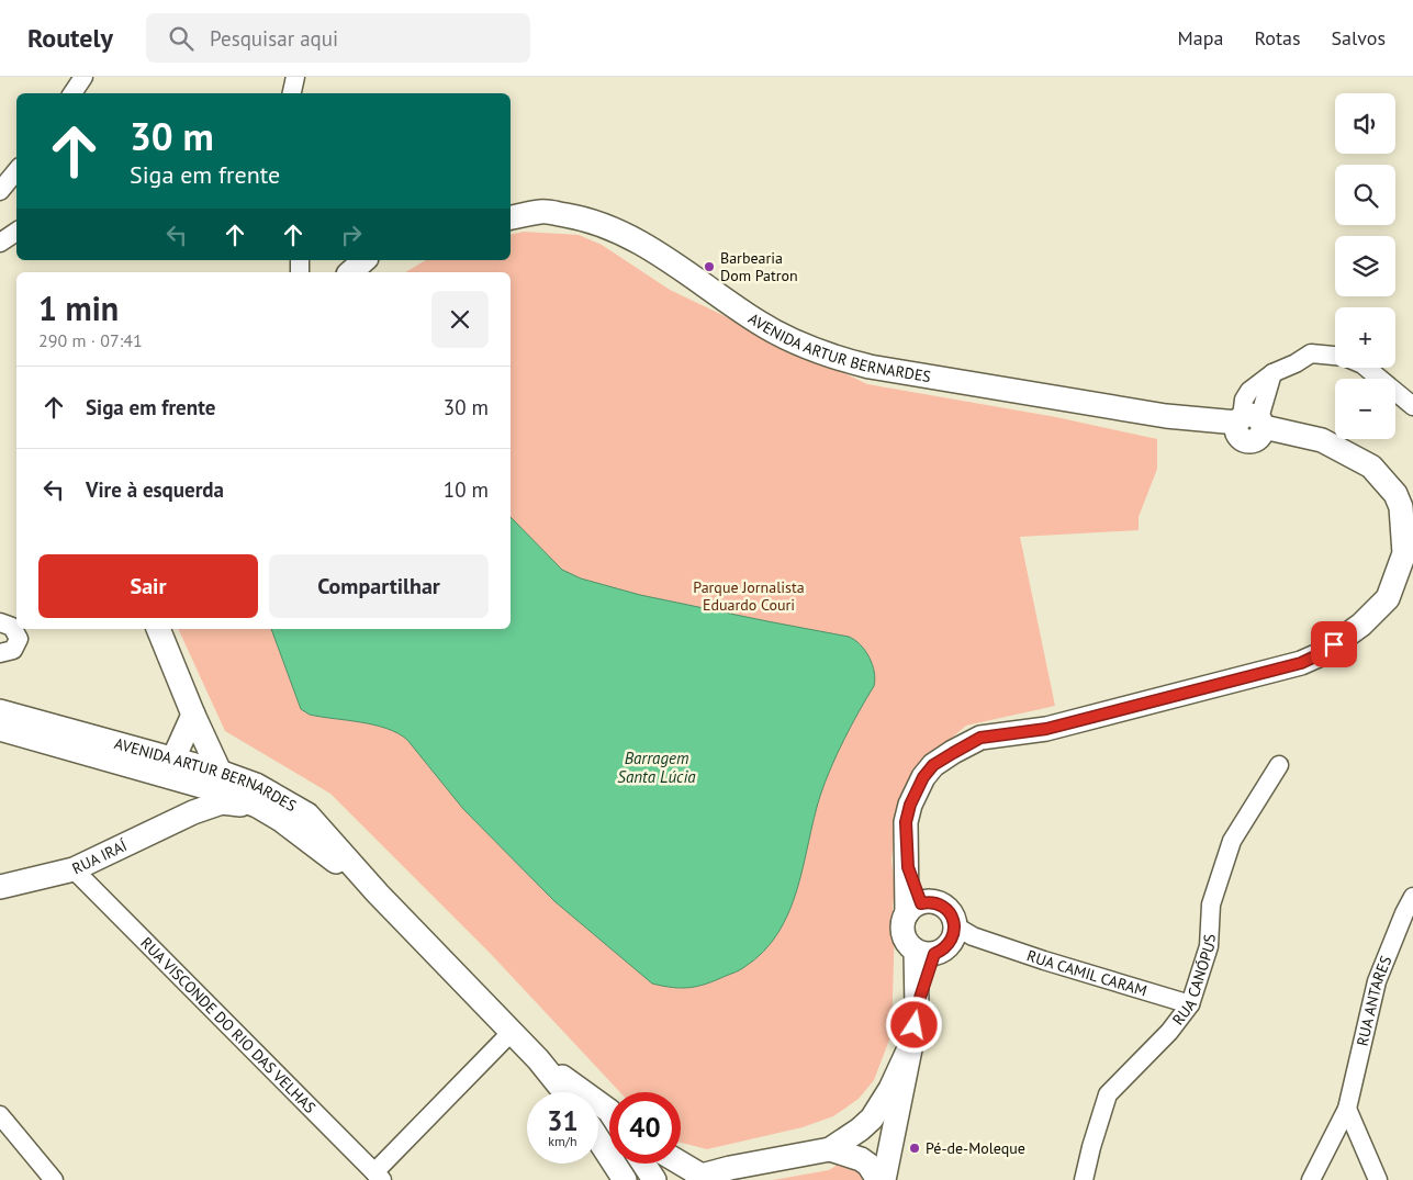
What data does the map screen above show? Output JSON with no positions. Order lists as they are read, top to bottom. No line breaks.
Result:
{"streets":{"street":["AVENIDA ARTUR BERNARDES","RUA IRAÍ","RUA CAMIL CARAM","RUA CANÓPUS","RUA ANTARES","RUA VISCONDE DO RIO DAS VELHAS"]},"crossings":[["AVENIDA ARTUR BERNARDES","RUA IRAÍ"],["AVENIDA ARTUR BERNARDES","RUA CAMIL CARAM"],["RUA IRAÍ","RUA VISCONDE DO RIO DAS VELHAS"],["RUA CAMIL CARAM","RUA CANÓPUS"]],"water":["Barragem Santa Lúcia"],"parks":["Parque Jornalista Eduardo Couri"],"places":["Barbearia Dom Patron","Pé-de-Moleque"],"page":{"header":"Routely","search":"Pesquisar aqui","nav":["Mapa","Rotas","Salvos"],"map_buttons":["+","−"],"turn":["30 m","Siga em frente"],"heading":["1 min","290 m · 07:41"],"list":[{"name":"Siga em frente","value":"30 m"},{"name":"Vire à esquerda","value":"10 m"}],"buttons":["Sair","Compartilhar"],"speed":"31 km/h","limit":"40"}}
